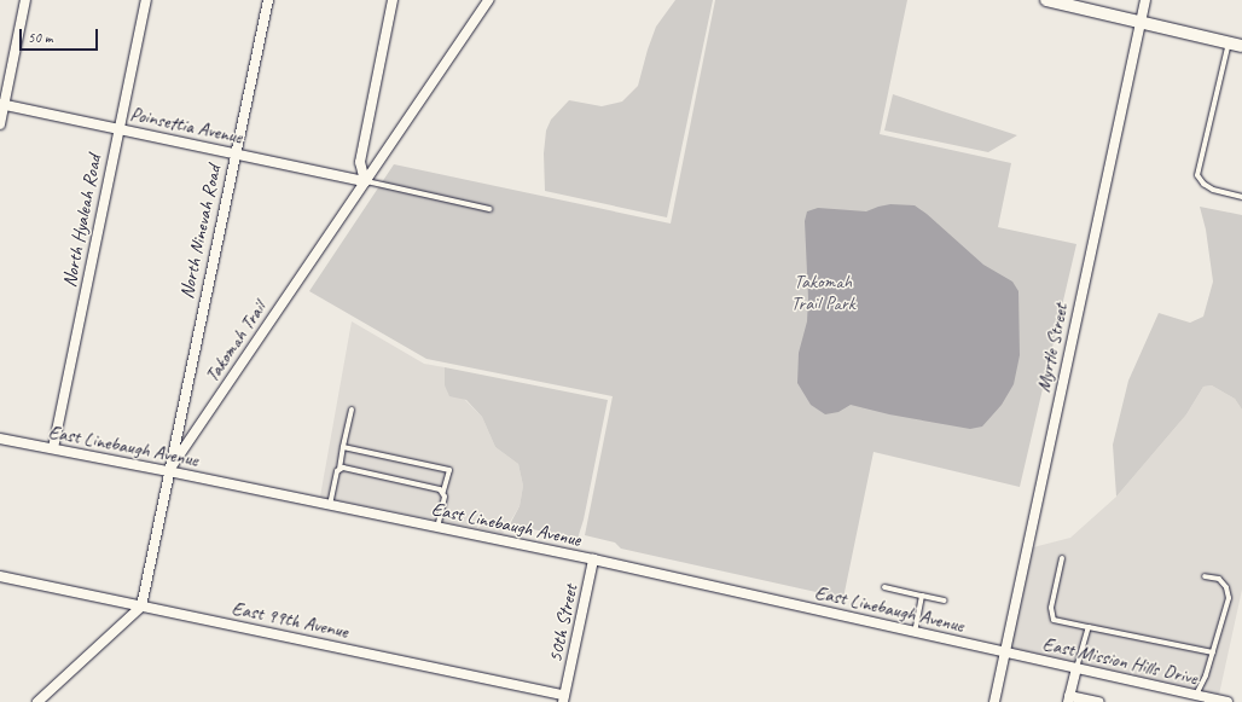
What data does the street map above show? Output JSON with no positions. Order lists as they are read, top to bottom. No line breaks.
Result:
{"streets":{"street":["Poinsettia Avenue","North Hyaleah Road","North Ninevah Road","Takomah Trail","Myrtle Street","East Linebaugh Avenue","East 99th Avenue","50th Street","East Mission Hills Drive"]},"crossings":[["Poinsettia Avenue","North Hyaleah Road"],["Poinsettia Avenue","North Ninevah Road"],["Poinsettia Avenue","Takomah Trail"],["North Hyaleah Road","East Linebaugh Avenue"],["North Ninevah Road","Takomah Trail"],["North Ninevah Road","East Linebaugh Avenue"],["Takomah Trail","East Linebaugh Avenue"],["Takomah Trail","East 99th Avenue"],["Myrtle Street","East Linebaugh Avenue"],["Myrtle Street","East Mission Hills Drive"],["East Linebaugh Avenue","50th Street"],["East Linebaugh Avenue","East Mission Hills Drive"],["East 99th Avenue","50th Street"]],"parks":["Takomah Trail Park"],"scale_bar":"50 m"}
